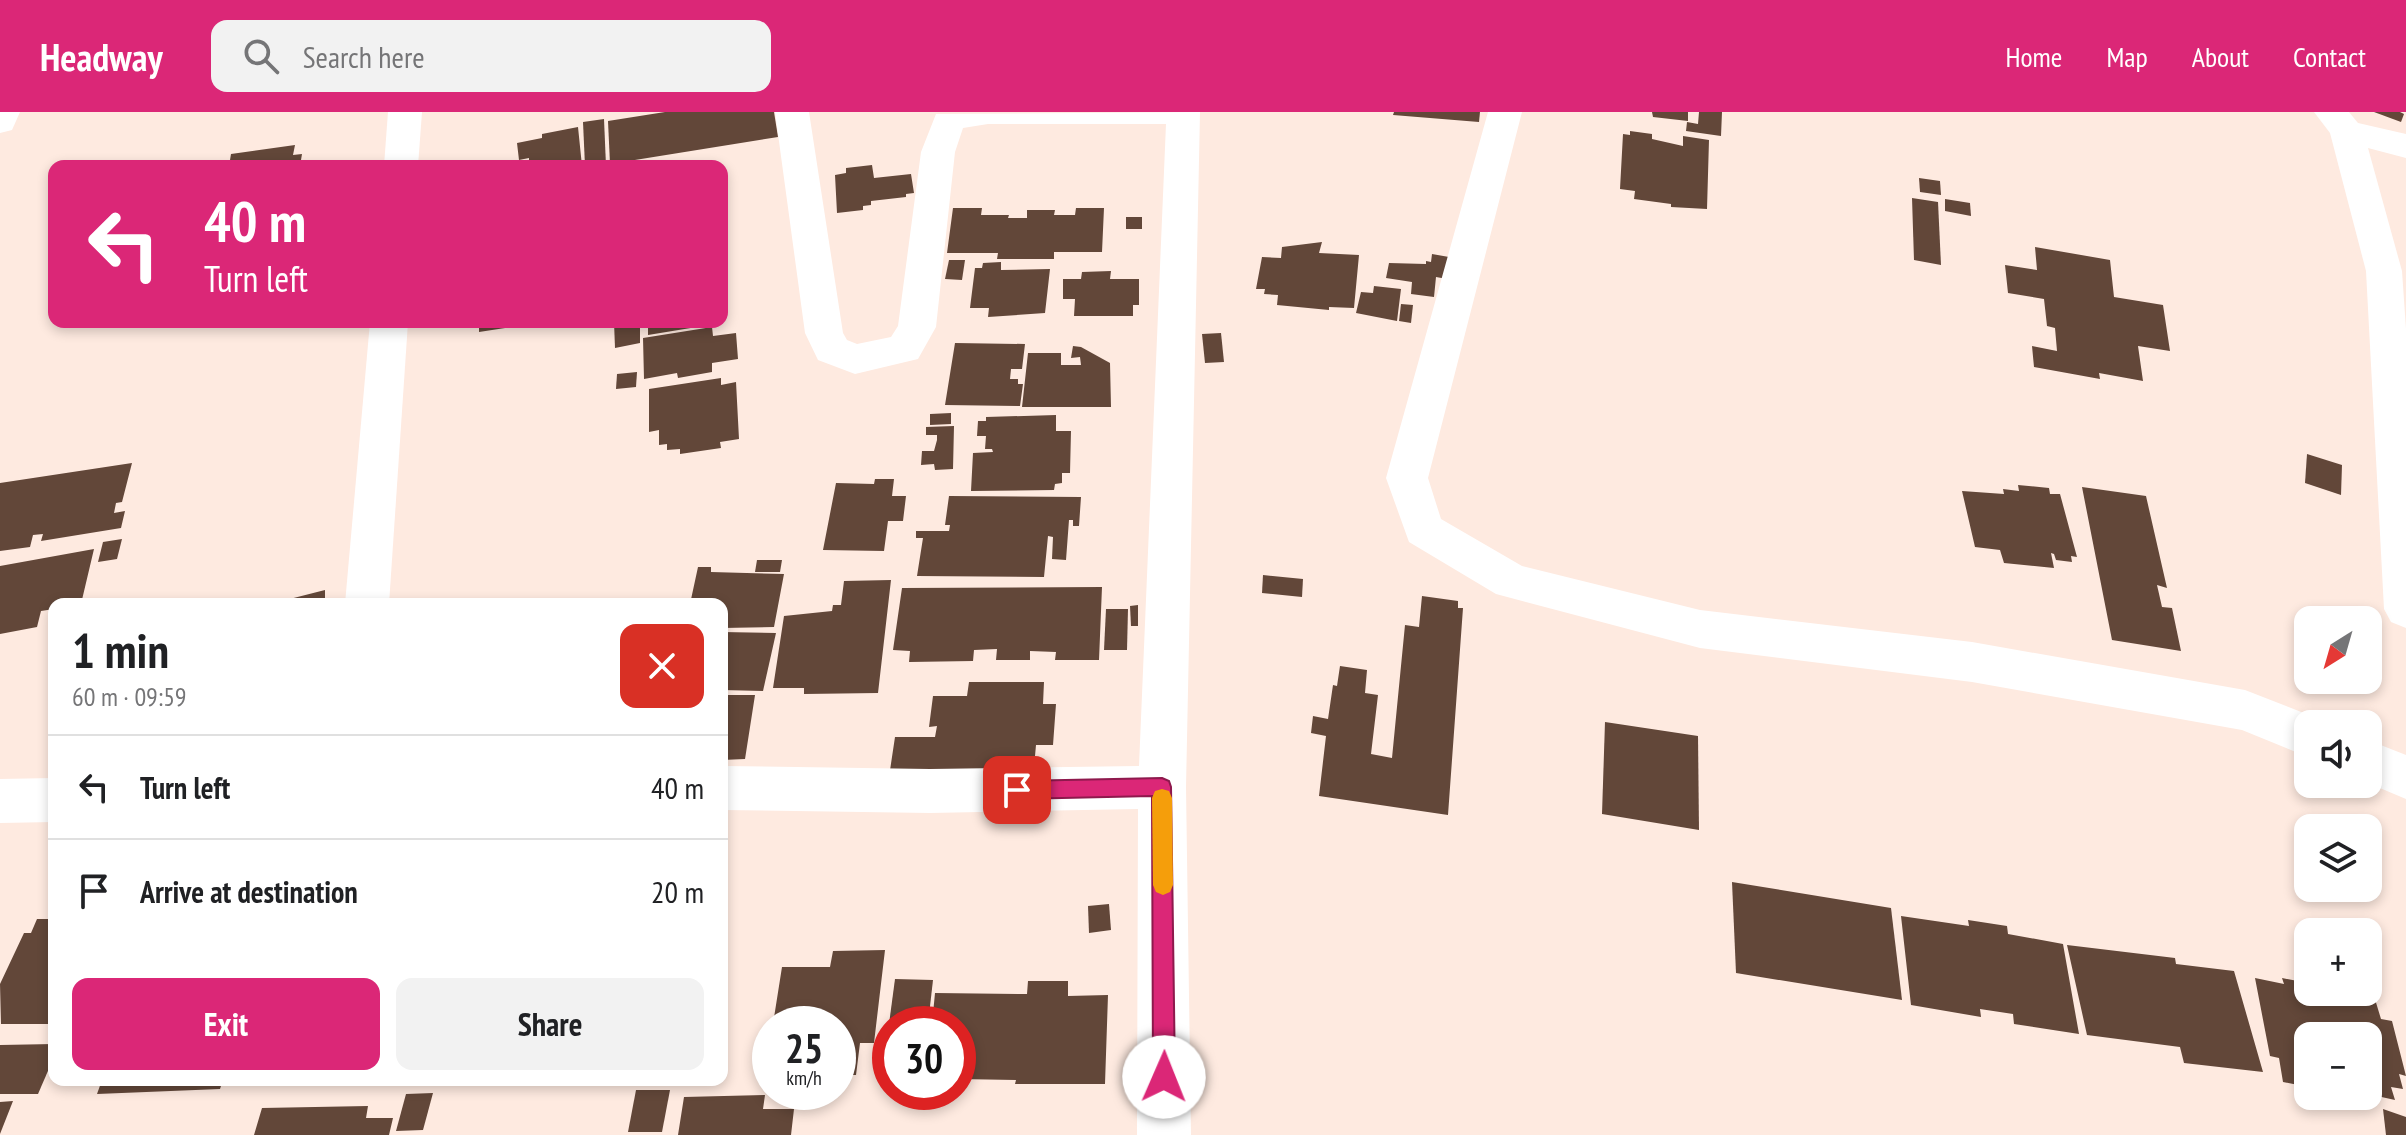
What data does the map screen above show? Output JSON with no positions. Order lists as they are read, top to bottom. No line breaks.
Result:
{"north":"bottom left","page":{"header":"Headway","search":"Search here","nav":["Home","Map","About","Contact"],"turn":["40 m","Turn left"],"heading":["1 min","60 m · 09:59"],"map_buttons":["+","−"],"list":[{"name":"Turn left","value":"40 m"},{"name":"Arrive at destination","value":"20 m"}],"buttons":["Exit","Share"],"speed":"25 km/h","limit":"30"}}
